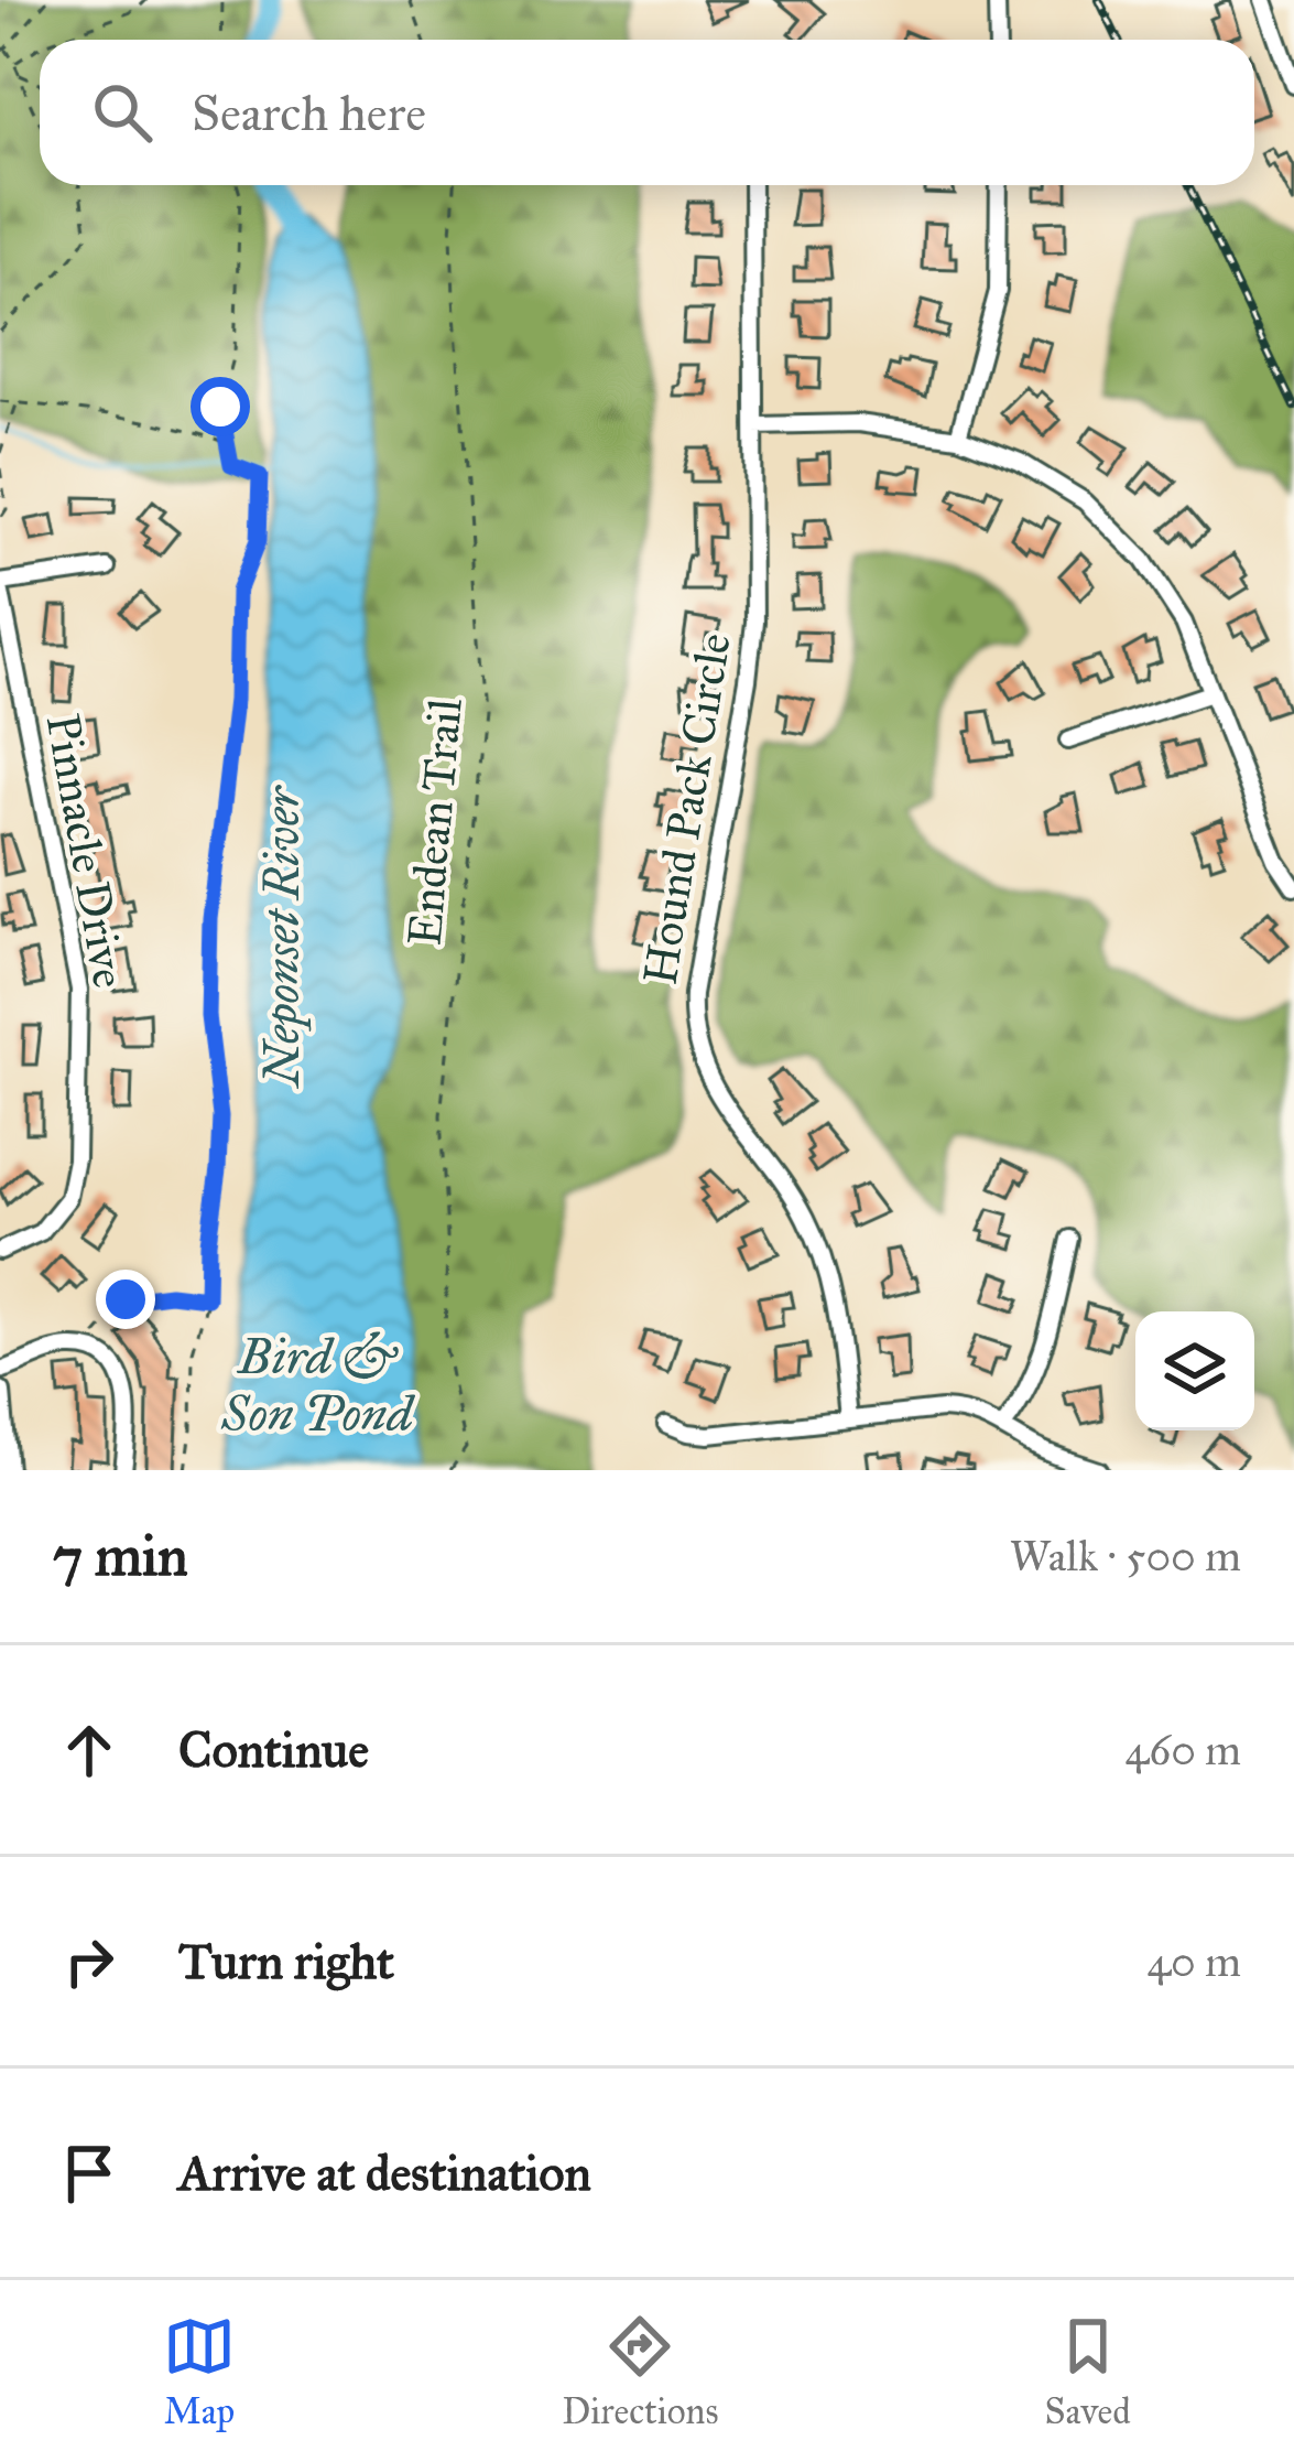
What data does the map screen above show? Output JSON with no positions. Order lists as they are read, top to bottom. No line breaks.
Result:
{"streets":{"street":["Hound Pack Circle","Pinnacle Drive"],"path":["Endean Trail"]},"water":["Neponset River","Bird & Son Pond"],"page":{"search":"Search here","heading":["7 min","Walk · 500 m"],"list":[["Continue","460 m"],["Turn right","40 m"],"Arrive at destination"],"nav":["Map","Directions","Saved"]}}
